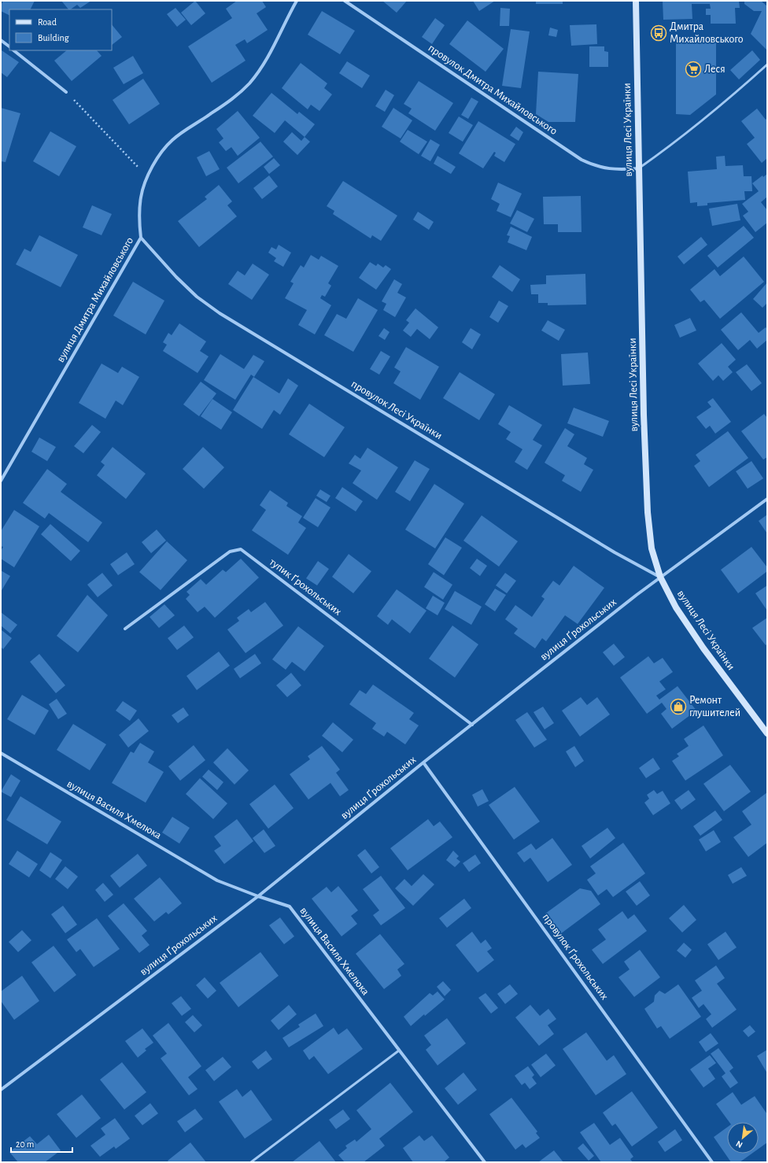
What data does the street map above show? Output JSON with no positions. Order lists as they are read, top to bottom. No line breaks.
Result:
{"streets":{"main road":["вулиця Лесі Українки"],"street":["провулок Дмитра Михайловського","вулиця Дмитра Михайловського","провулок Лесі Українки","тупик Ґрохольських","вулиця Ґрохольських","вулиця Василя Хмелюка","провулок Ґрохольських"]},"crossings":[["провулок Дмитра Михайловського","вулиця Лесі Українки"],["вулиця Лесі Українки","провулок Лесі Українки"],["вулиця Лесі Українки","вулиця Ґрохольських"],["вулиця Дмитра Михайловського","провулок Лесі Українки"],["провулок Лесі Українки","вулиця Ґрохольських"],["тупик Ґрохольських","вулиця Ґрохольських"],["вулиця Ґрохольських","вулиця Василя Хмелюка"],["вулиця Ґрохольських","провулок Ґрохольських"]],"places":{"bus stop":["Дмитра Михайловського"],"supermarket":["Леся"],"shop":["Ремонт глушителей"]},"legend":["Road","Building"],"scale_bar":"20 m","north":"bottom left"}
